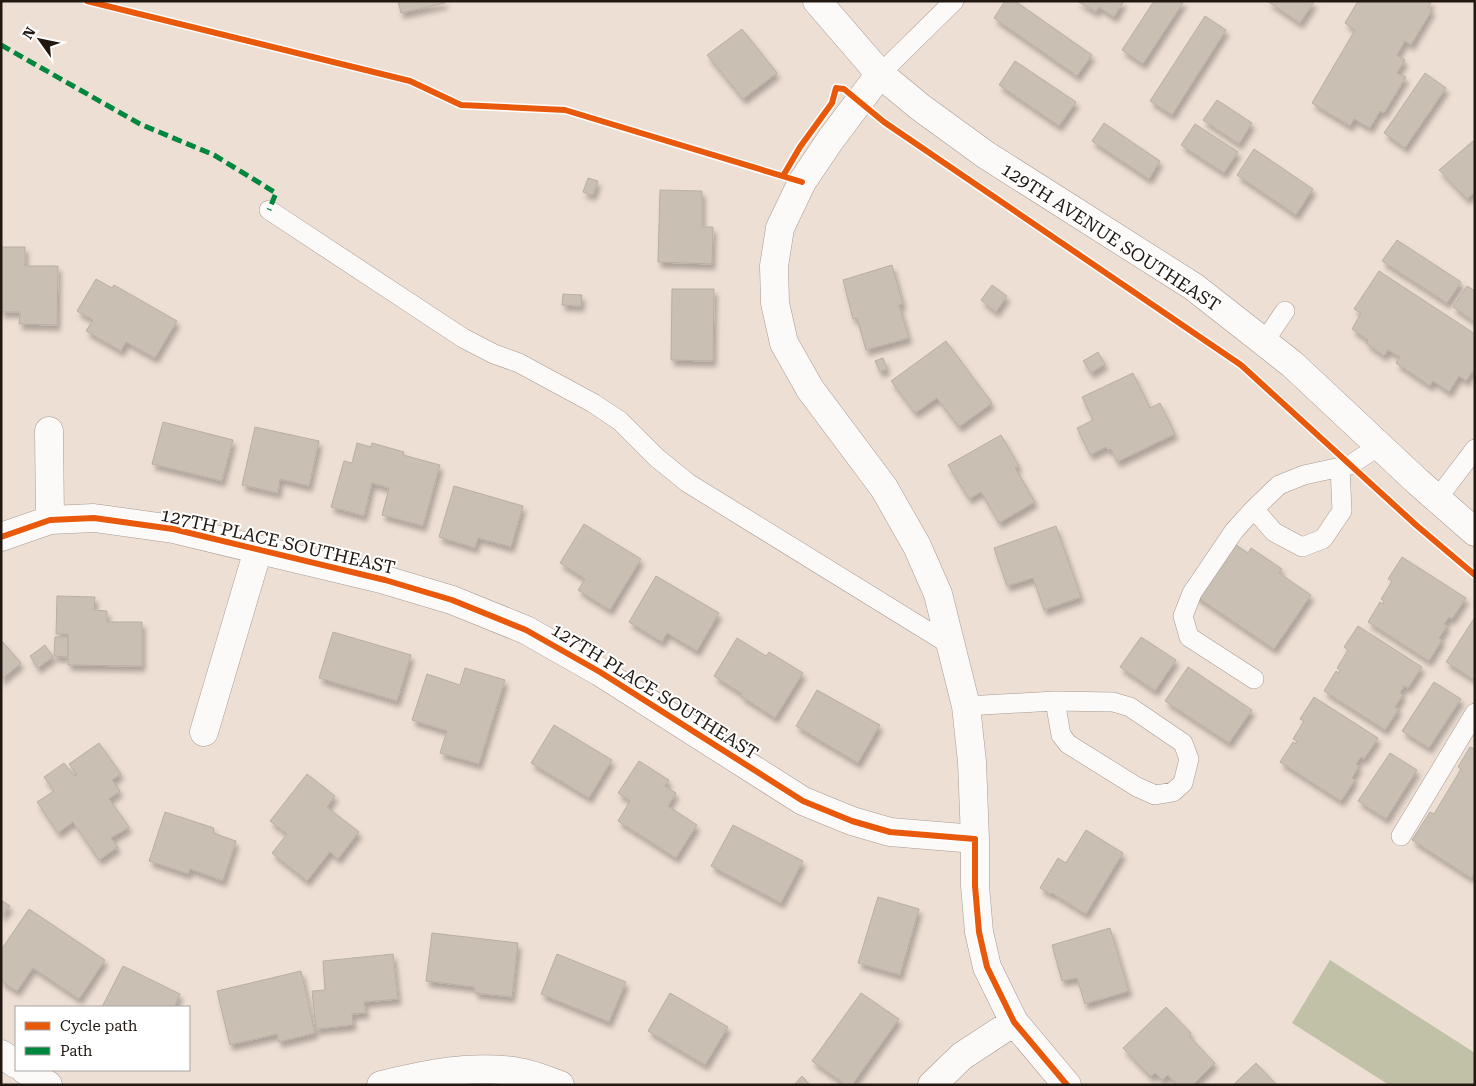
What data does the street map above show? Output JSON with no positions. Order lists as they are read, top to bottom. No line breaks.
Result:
{"streets":{"street":["129TH AVENUE SOUTHEAST","127TH PLACE SOUTHEAST"]},"legend":["Cycle path","Path"],"north":"top left"}
